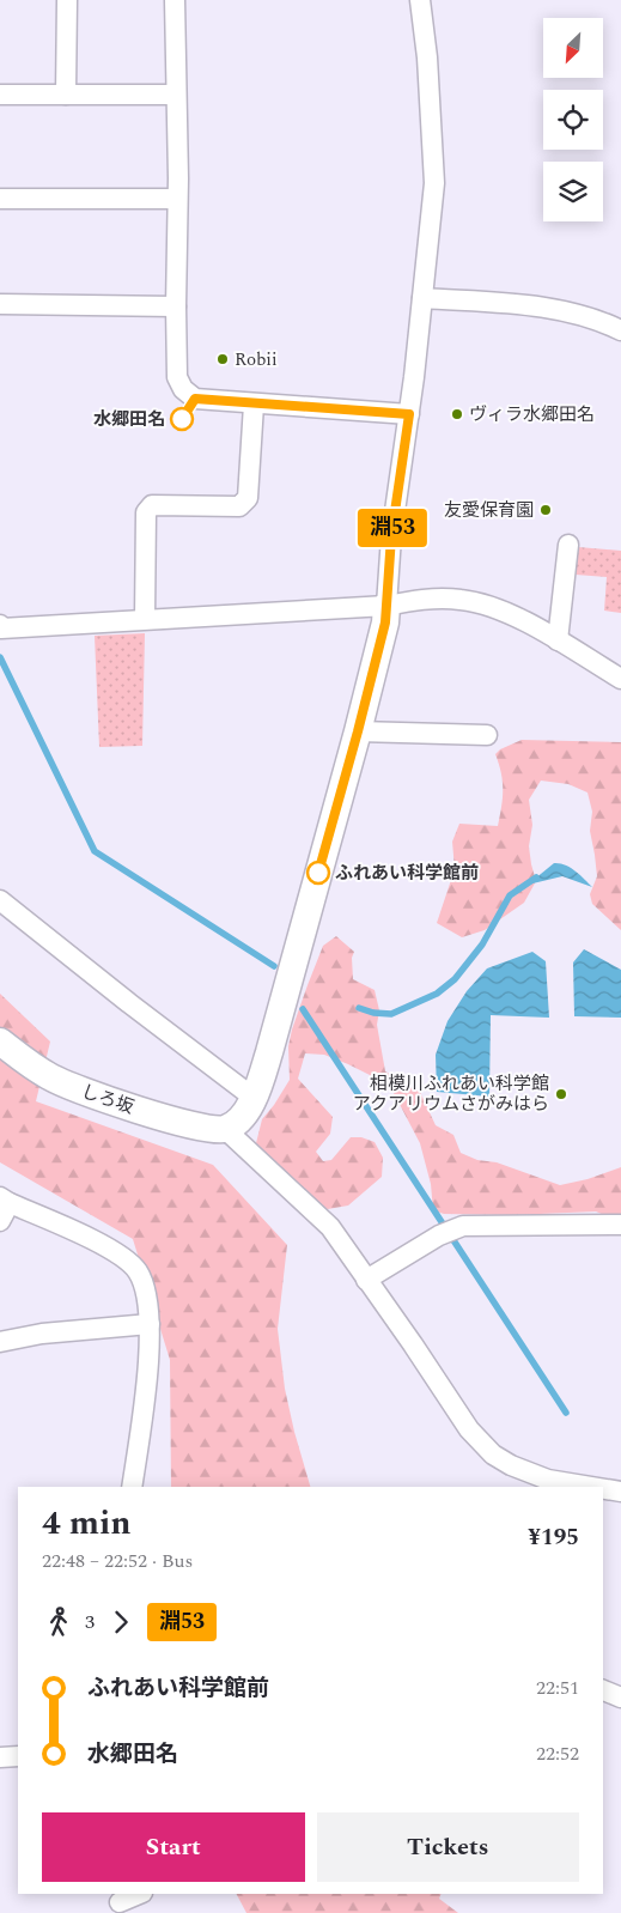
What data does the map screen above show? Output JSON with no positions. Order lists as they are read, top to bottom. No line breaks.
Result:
{"streets":{"street":["しろ坂"]},"places":["Robii","ヴィラ水郷田名","水郷田名","友愛保育園","ふれあい科学館前","相模川ふれあい科学館 アクアリウムさがみはら"],"lines":["bus line 淵53"],"north":"bottom left","page":{"on_map":"淵53","heading":["4 min","22:48 – 22:52 · Bus","¥195"],"legs":["3","淵53"],"list":[{"name":"ふれあい科学館前","value":"22:51"},{"name":"水郷田名","value":"22:52"}],"buttons":["Start","Tickets"]}}
